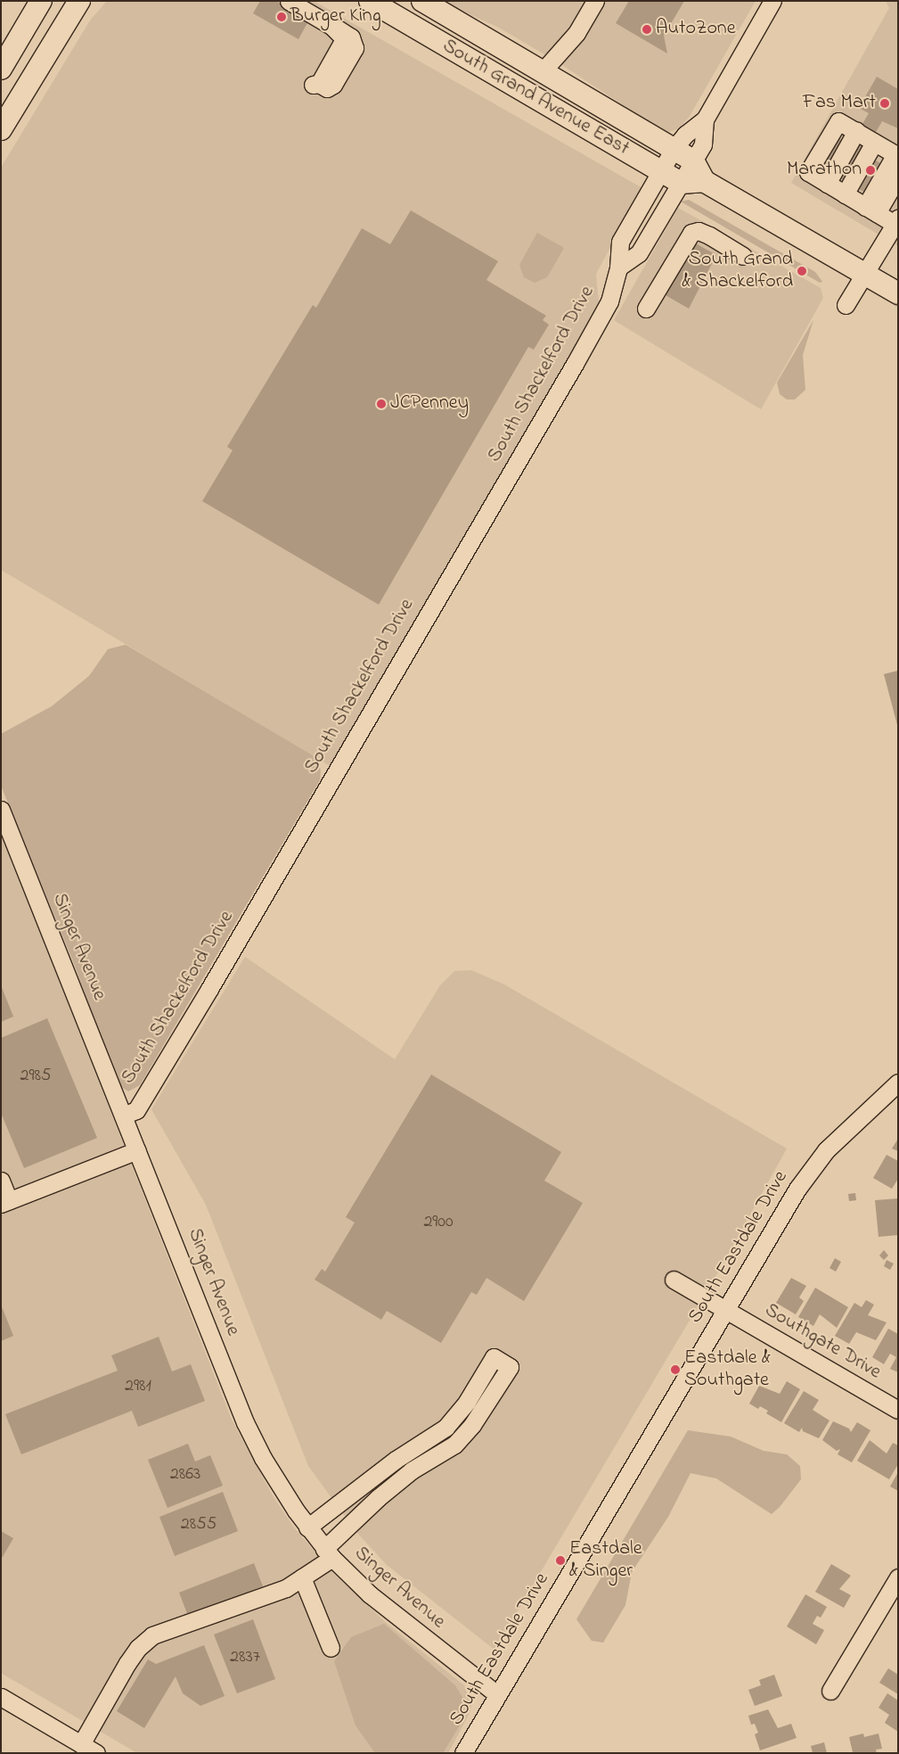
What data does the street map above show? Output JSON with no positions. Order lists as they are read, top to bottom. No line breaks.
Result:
{"streets":{"main road":["South Grand Avenue East"],"street":["South Shackelford Drive","Singer Avenue","South Eastdale Drive","Southgate Drive"]},"crossings":[["South Grand Avenue East","South Shackelford Drive"],["South Shackelford Drive","Singer Avenue"],["Singer Avenue","South Eastdale Drive"],["South Eastdale Drive","Southgate Drive"]],"places":["Burger King","AutoZone","Fas Mart","Marathon","South Grand & Shackelford","JCPenney","Eastdale & Southgate","Eastdale & Singer"],"house_numbers":["2985","2900","2981","2863","2855","2837"]}
